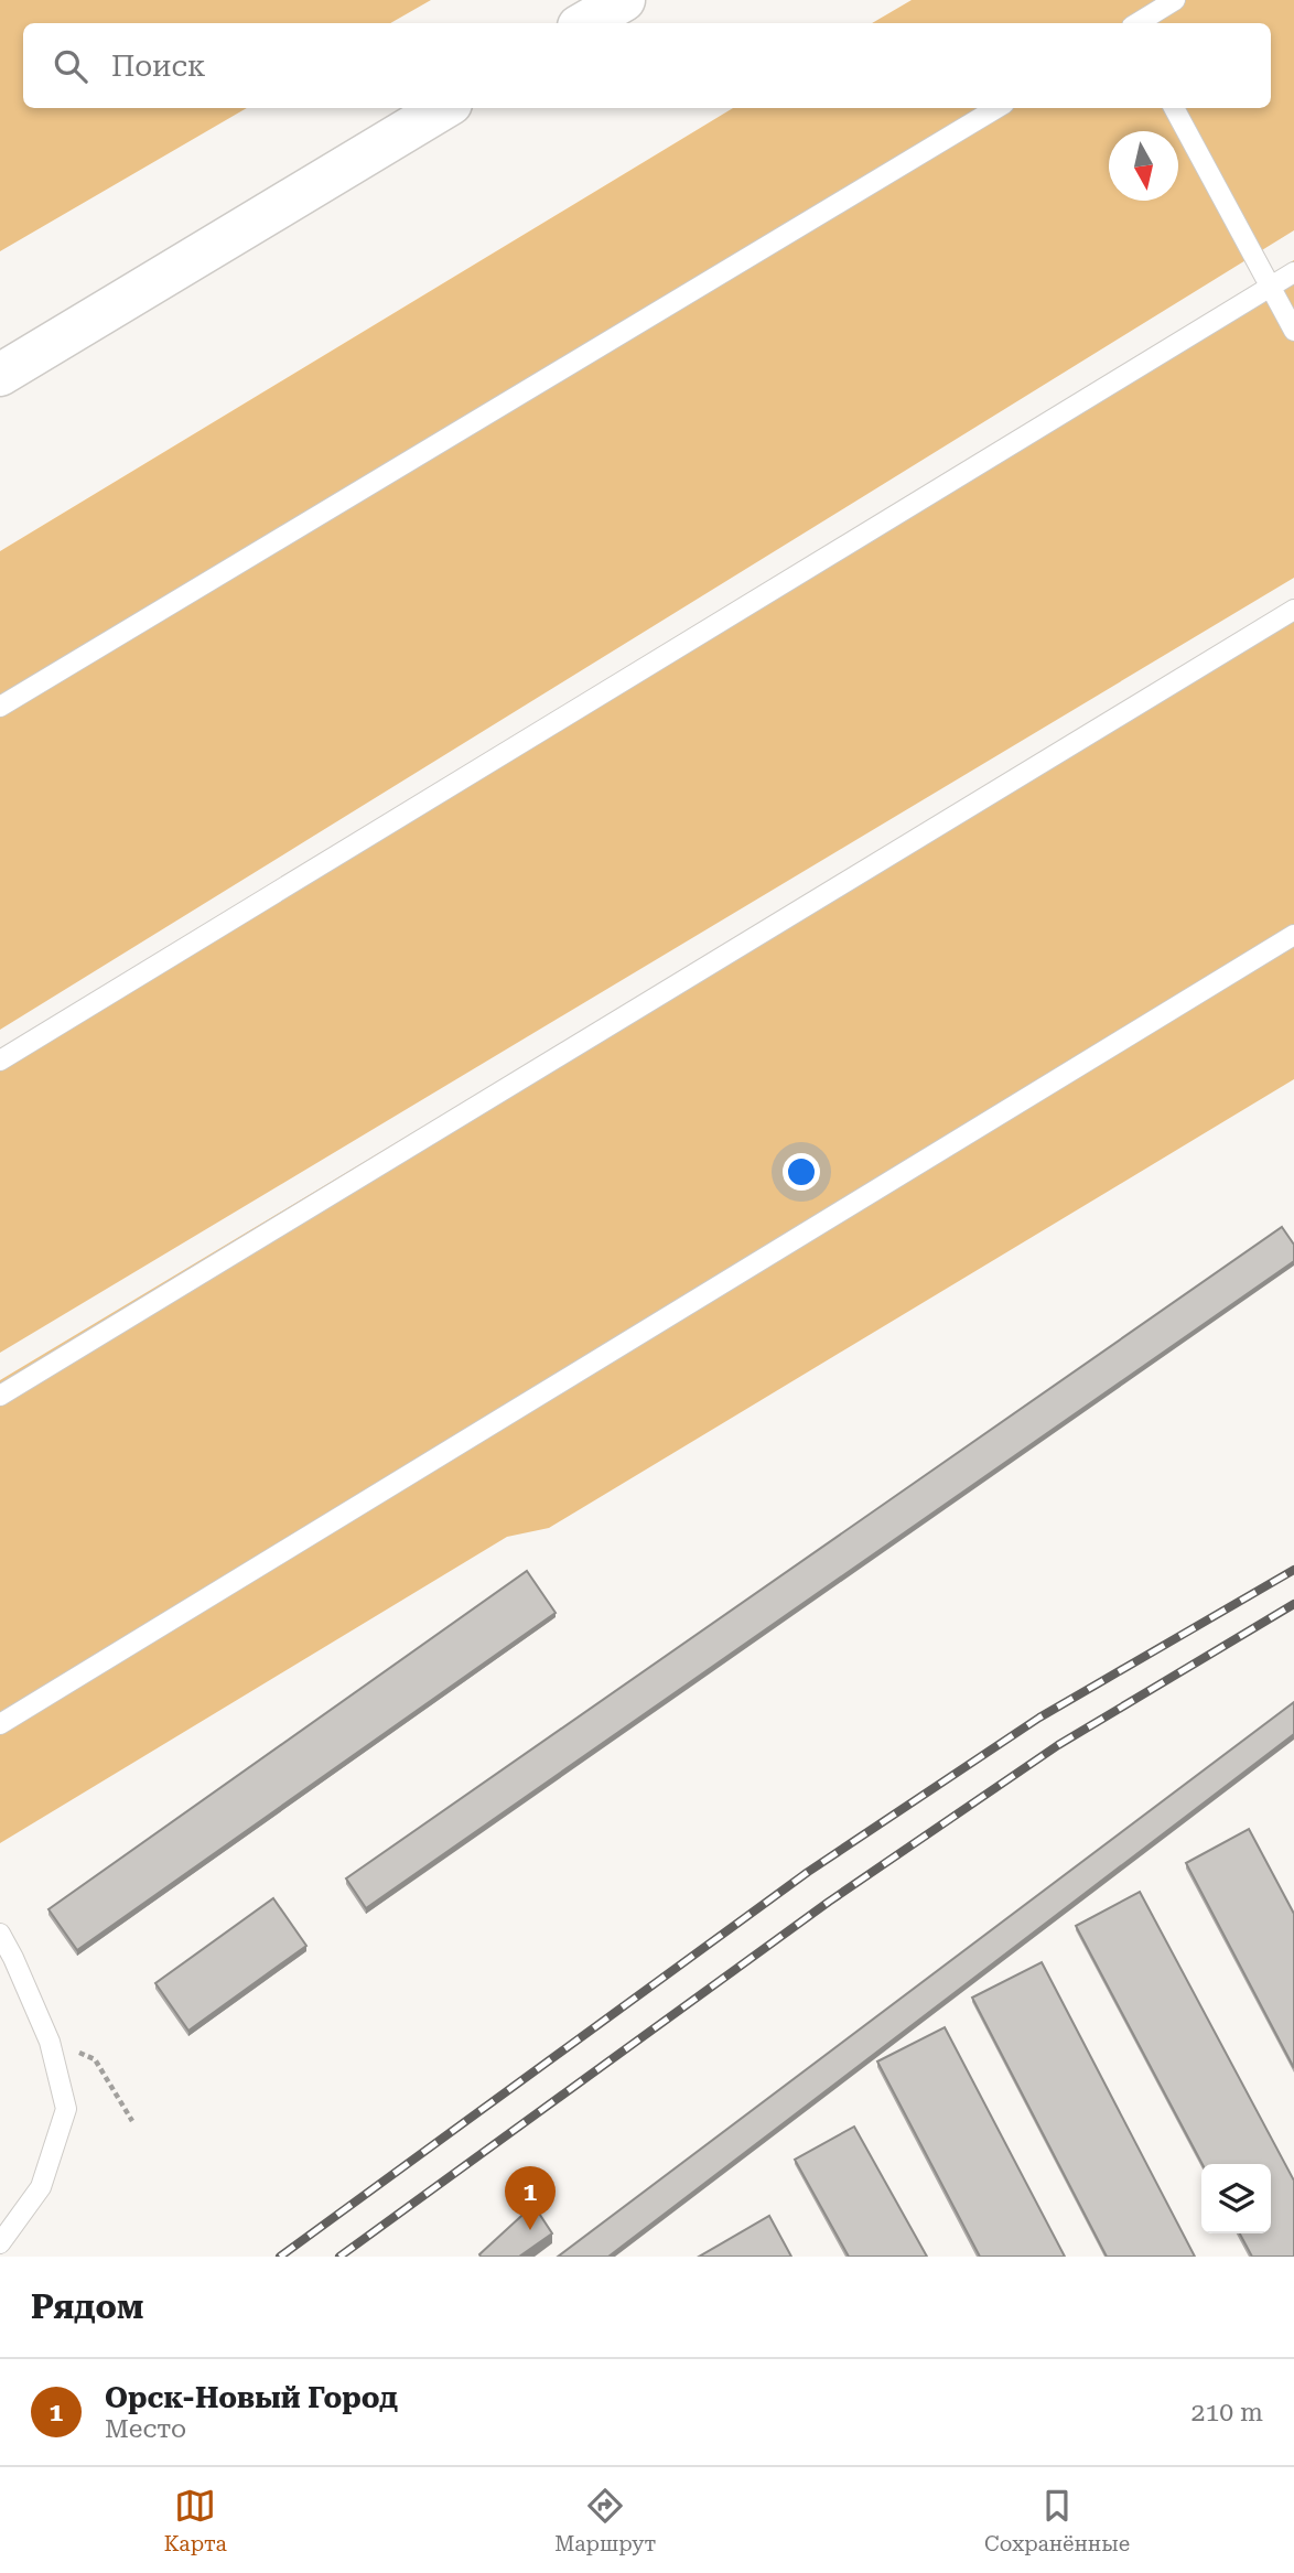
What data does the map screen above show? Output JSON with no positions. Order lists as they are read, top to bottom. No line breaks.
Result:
{"north":"bottom","page":{"search":"Поиск","pins":"1","heading":"Рядом","list":[{"mark":"1","name":"Орск-Новый Город","note":"Место","value":"210 m"}],"nav":["Карта","Маршрут","Сохранённые"]}}
